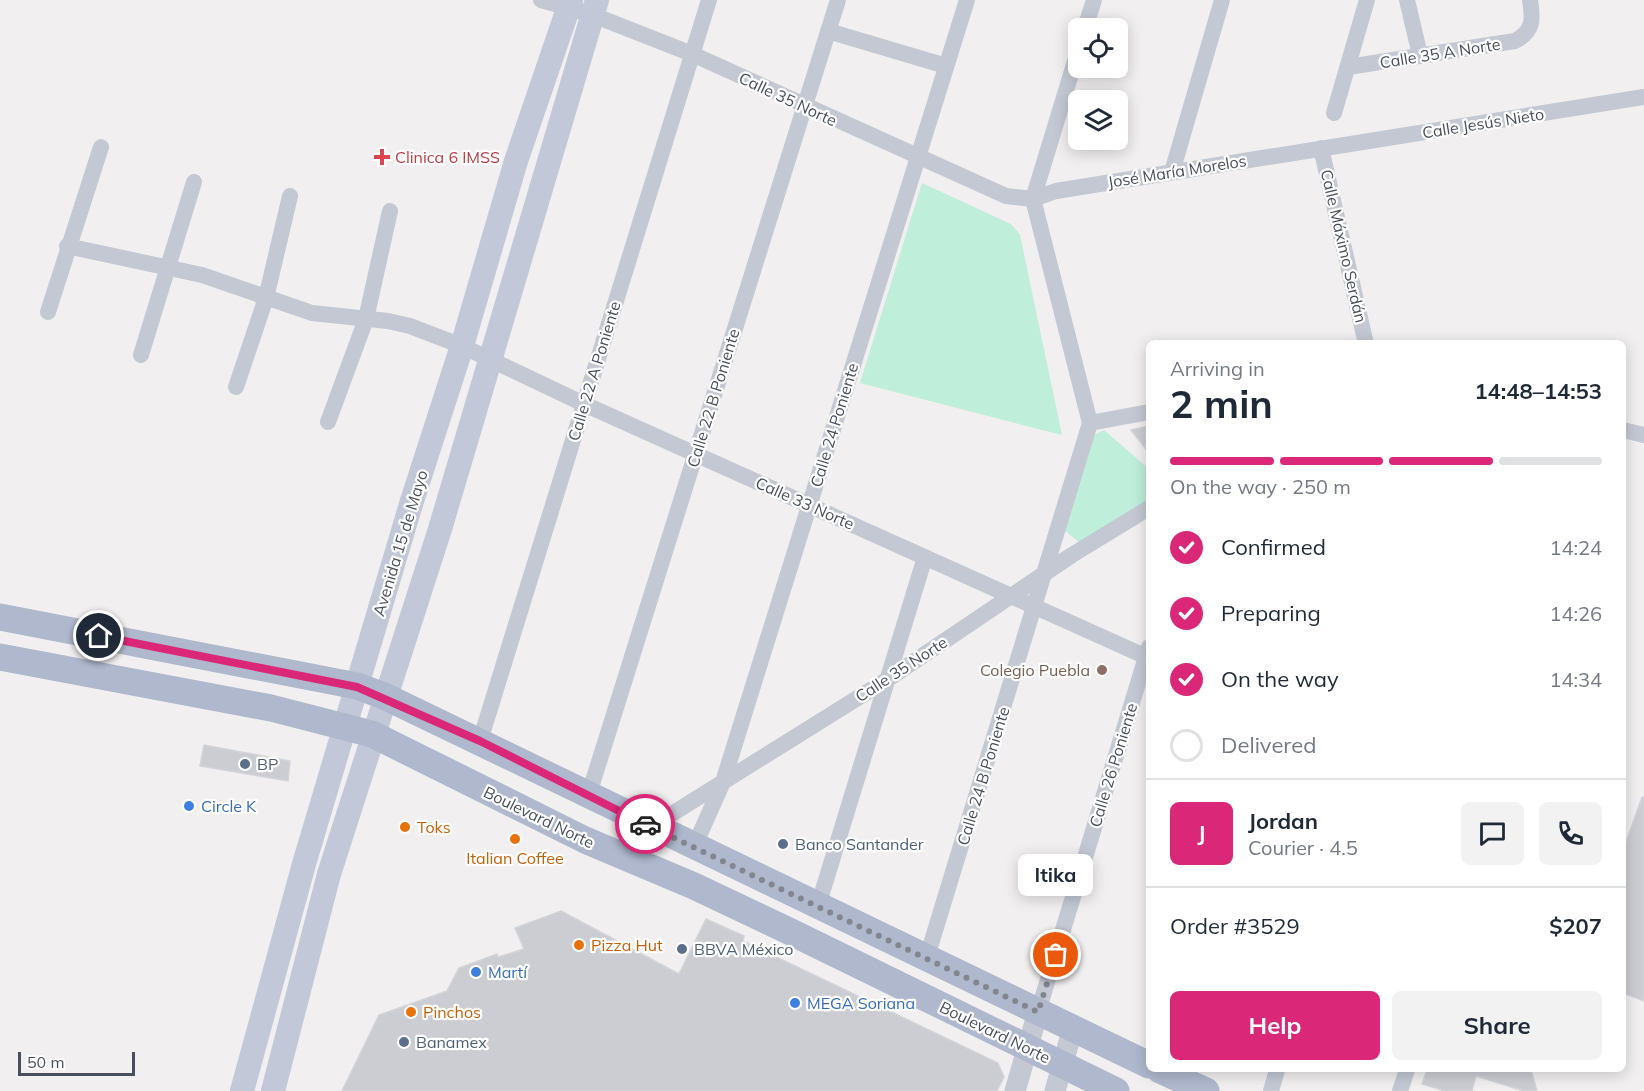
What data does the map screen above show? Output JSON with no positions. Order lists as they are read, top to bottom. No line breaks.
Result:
{"streets":{"main road":["Avenida 15 de Mayo","Boulevard Norte"],"street":["Calle 35 A Norte","Calle 35 Norte","Calle Jesús Nieto","José María Morelos","Calle Máximo Serdán","Calle 22 A Poniente","Calle 22 B Poniente","Calle 24 Poniente","Calle 33 Norte","Calle 26 Poniente","Calle 24 B Poniente"]},"crossings":[["Calle 35 Norte","José María Morelos"],["Calle 35 Norte","Calle 22 A Poniente"],["Calle 35 Norte","Calle 22 B Poniente"],["Calle 35 Norte","Calle 24 Poniente"],["Calle 35 Norte","Calle 33 Norte"],["Calle 35 Norte","Avenida 15 de Mayo"],["Calle 35 Norte","Calle 24 B Poniente"],["Calle Jesús Nieto","José María Morelos"],["Calle Jesús Nieto","Calle Máximo Serdán"],["José María Morelos","Calle Máximo Serdán"],["Calle 22 A Poniente","Calle 33 Norte"],["Calle 22 B Poniente","Calle 33 Norte"],["Calle 24 Poniente","Calle 33 Norte"],["Calle 33 Norte","Avenida 15 de Mayo"],["Calle 33 Norte","Calle 24 B Poniente"],["Avenida 15 de Mayo","Boulevard Norte"],["Calle 26 Poniente","Boulevard Norte"]],"places":{"health":["Clinica 6 IMSS"],"other":["Colegio Puebla","BP","Circle K","Toks","Italian Coffee","Banco Santander","Pizza Hut","BBVA México","Itika","Martí","MEGA Soriana","Pinchos","Banamex"]},"scale_bar":"50 m","page":{"heading":["2 min","Arriving in","14:48–14:53"],"panel":["Jordan","Courier · 4.5","Order #3529","$207"],"bar":"On the way · 250 m","list":[["Confirmed","14:24"],["Preparing","14:26"],["On the way","14:34"],"Delivered"],"round":"J","bubble":"Itika","buttons":["Help","Share"],"scale":"50 m"}}
